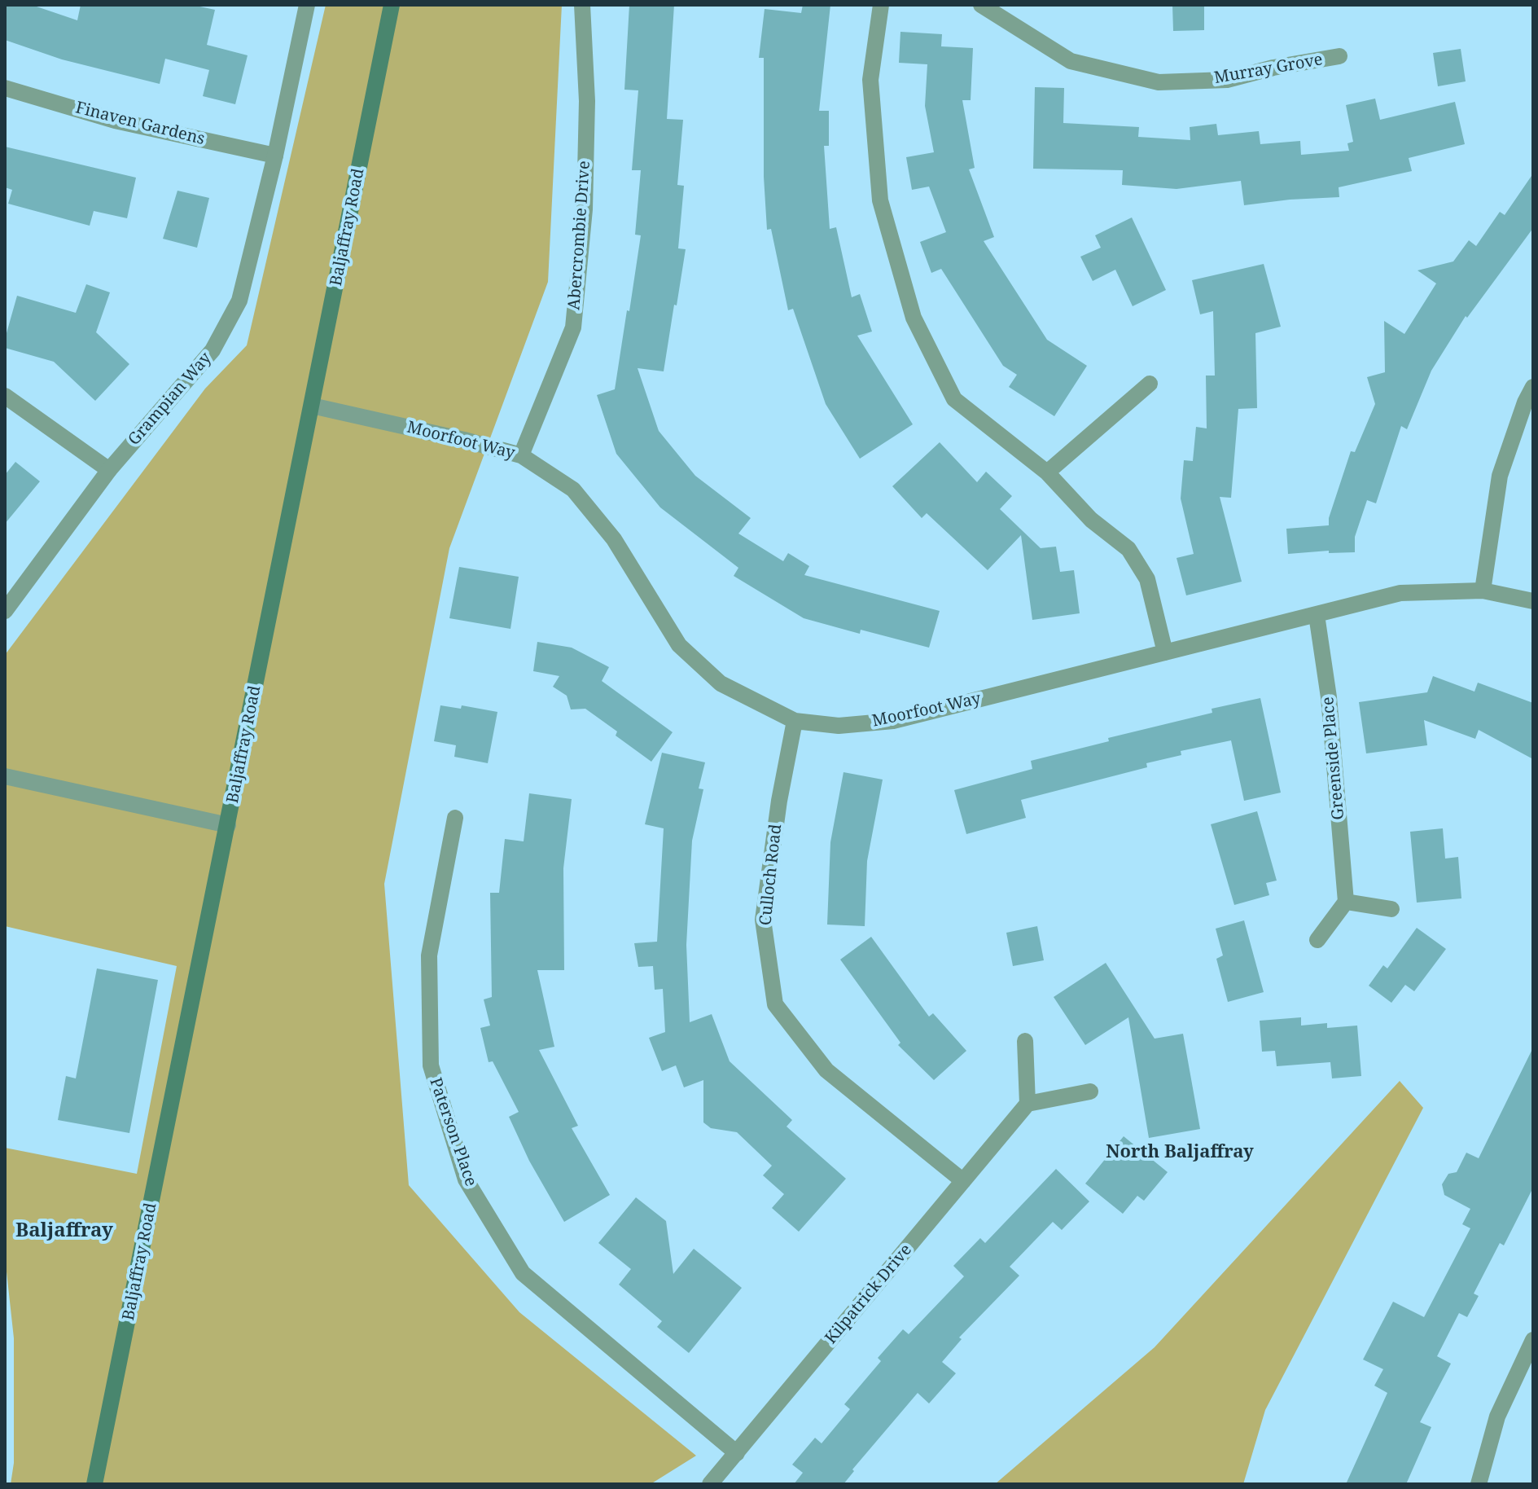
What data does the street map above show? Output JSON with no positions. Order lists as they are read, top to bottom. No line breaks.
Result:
{"streets":{"main road":["Baljaffray Road"],"street":["Murray Grove","Finaven Gardens","Abercrombie Drive","Grampian Way","Moorfoot Way","Greenside Place","Culloch Road","Paterson Place","Kilpatrick Drive"]},"crossings":[["Finaven Gardens","Grampian Way"],["Baljaffray Road","Moorfoot Way"],["Abercrombie Drive","Moorfoot Way"],["Moorfoot Way","Greenside Place"],["Moorfoot Way","Culloch Road"],["Culloch Road","Kilpatrick Drive"],["Paterson Place","Kilpatrick Drive"]],"districts":["North Baljaffray","Baljaffray"]}
